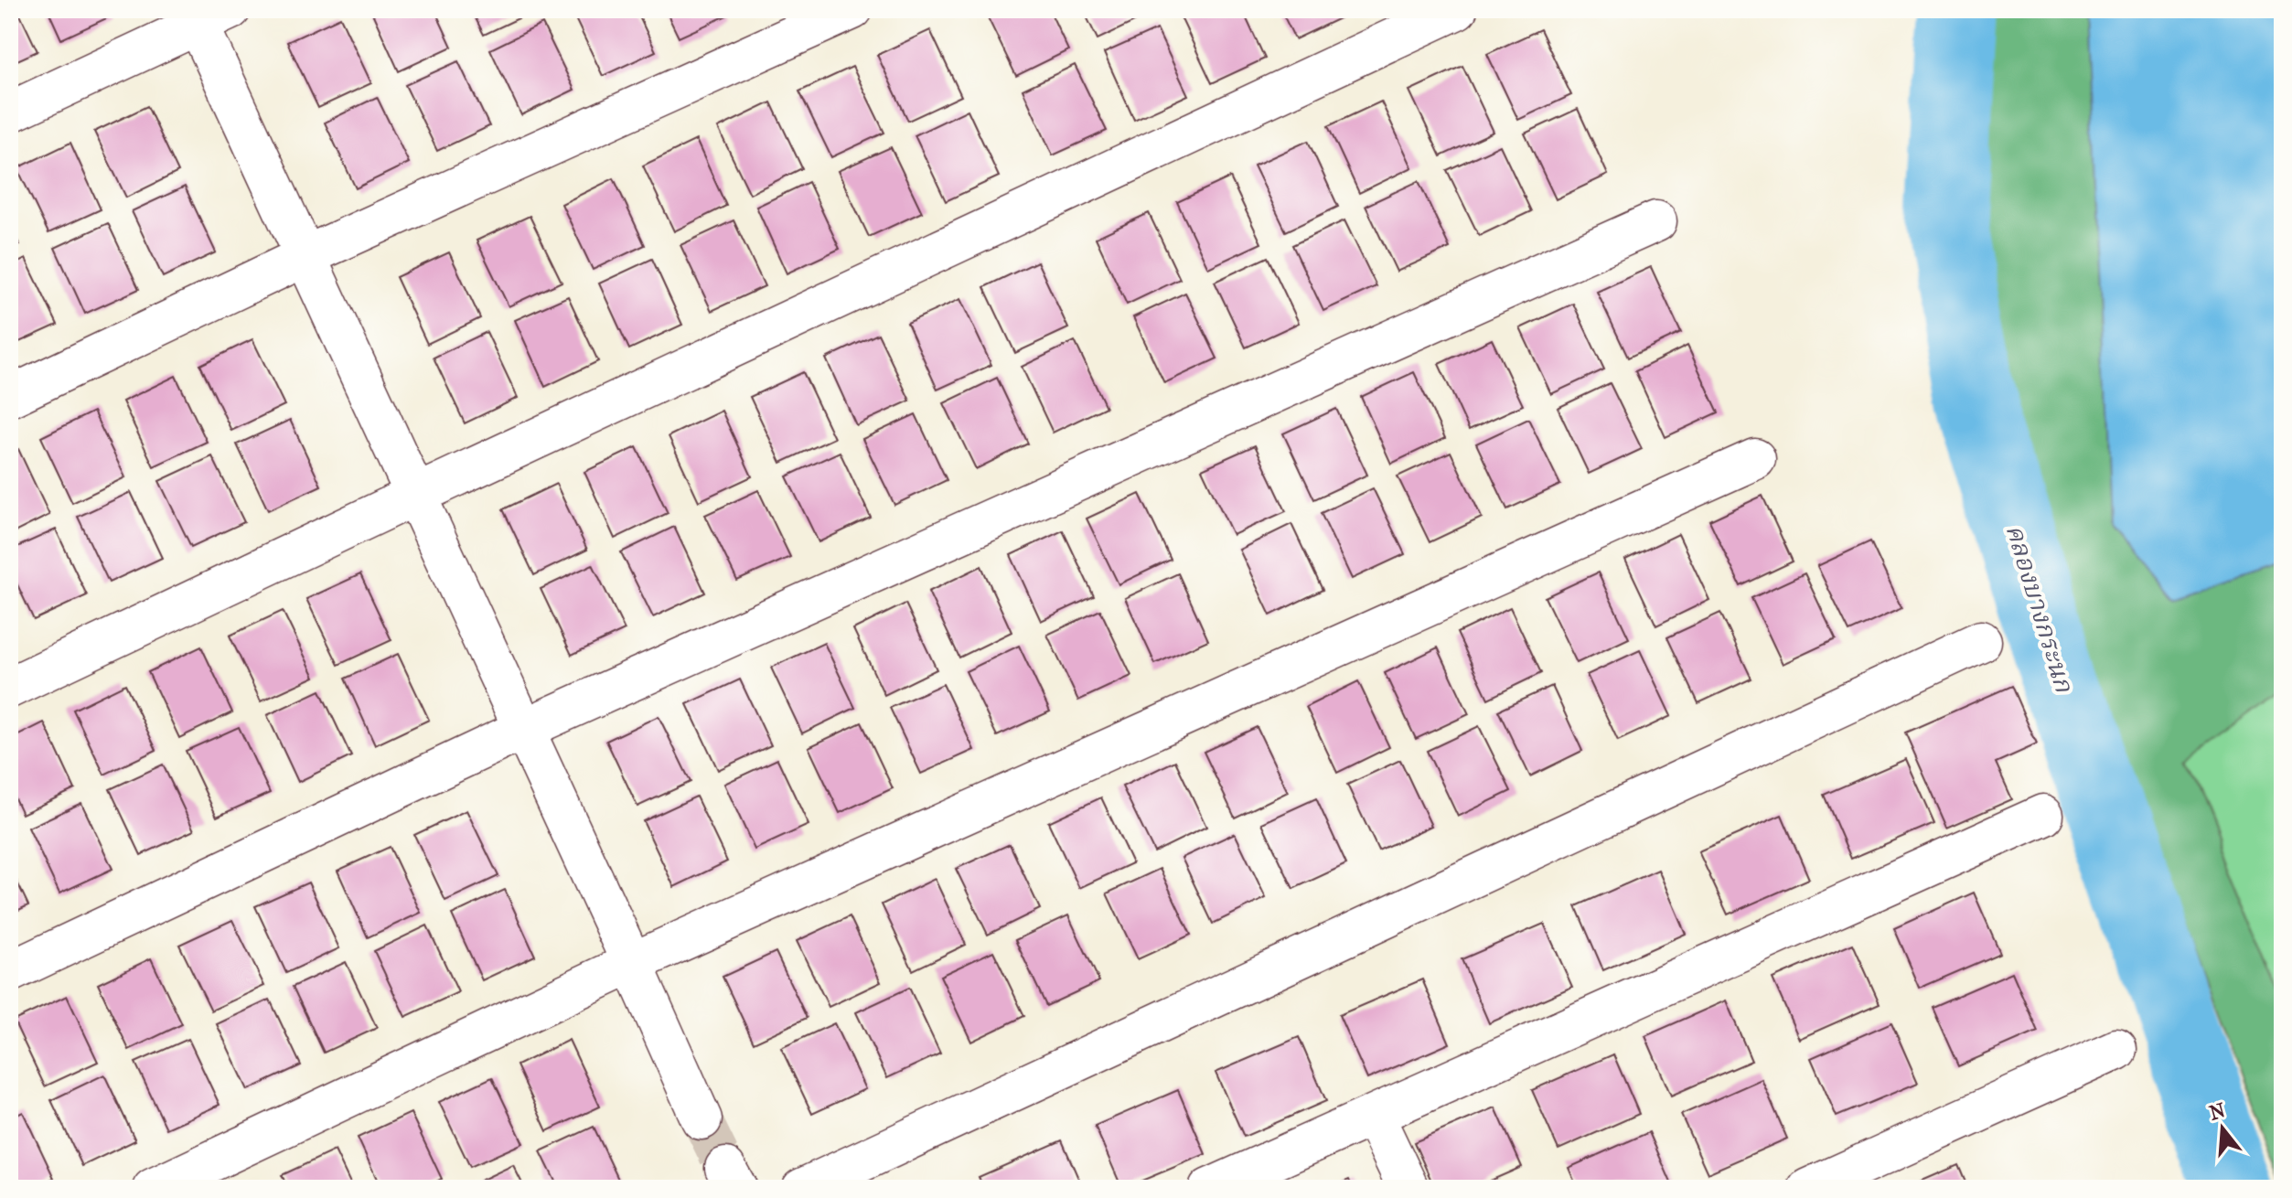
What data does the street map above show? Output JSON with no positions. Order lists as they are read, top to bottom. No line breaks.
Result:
{"water":["คลองบางกระนก"],"north":"top"}
